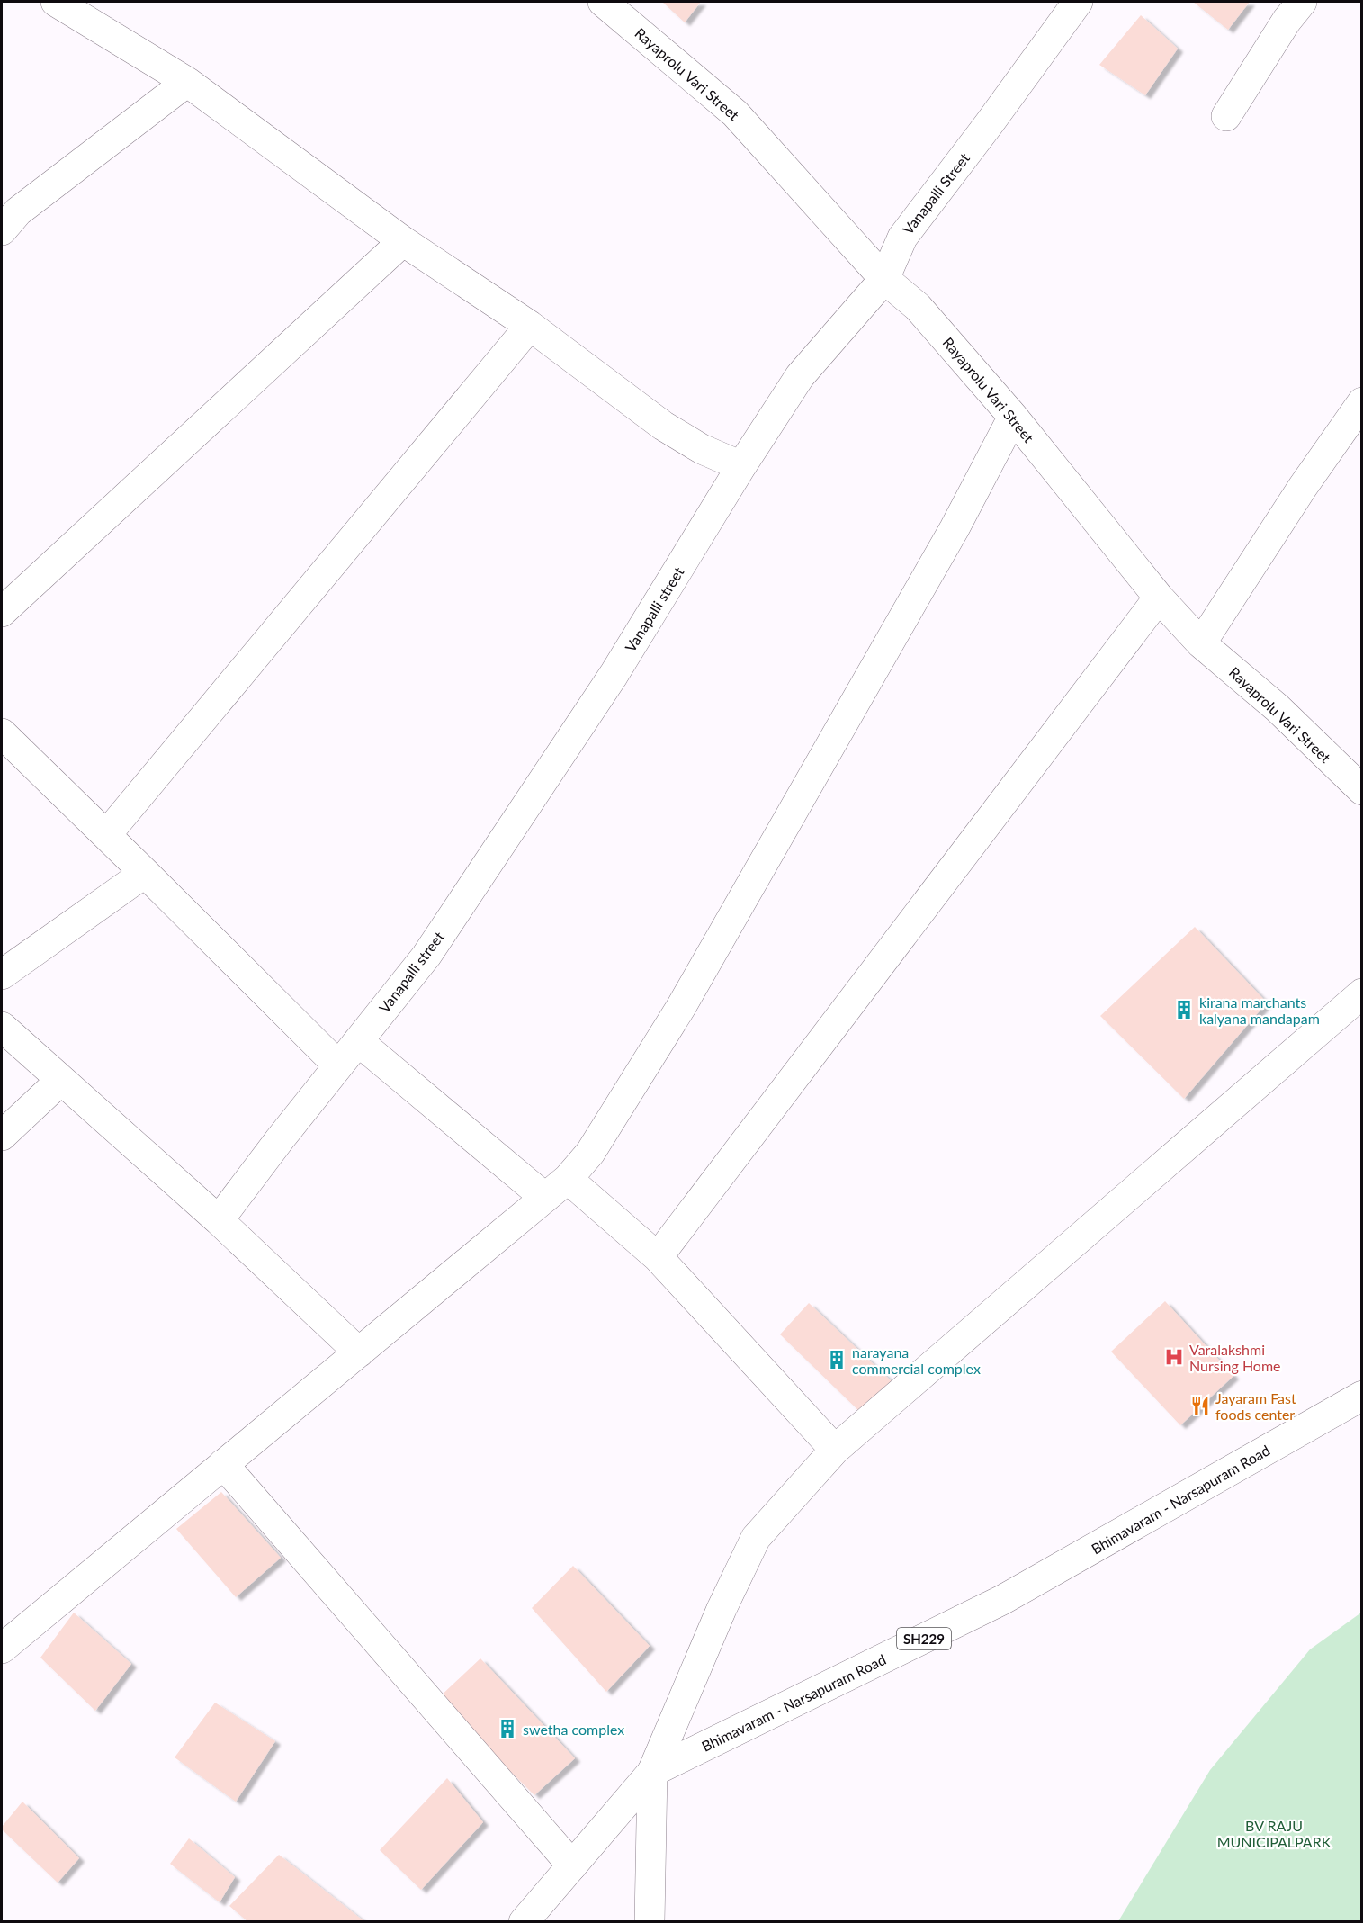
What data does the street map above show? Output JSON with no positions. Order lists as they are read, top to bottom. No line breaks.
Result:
{"streets":{"street":["Rayaprolu Vari Street","Vanapalli Street","Vanapalli street","Bhimavaram - Narsapuram Road","SH229"]},"crossings":[["Rayaprolu Vari Street","Vanapalli Street"],["Vanapalli Street","Vanapalli street"]],"parks":["BV RAJU MUNICIPALPARK"],"places":{"building":["kirana marchants kalyana mandapam","narayana commercial complex","swetha complex"],"hospital":["Varalakshmi Nursing Home"],"restaurant":["Jayaram Fast foods center"]}}
